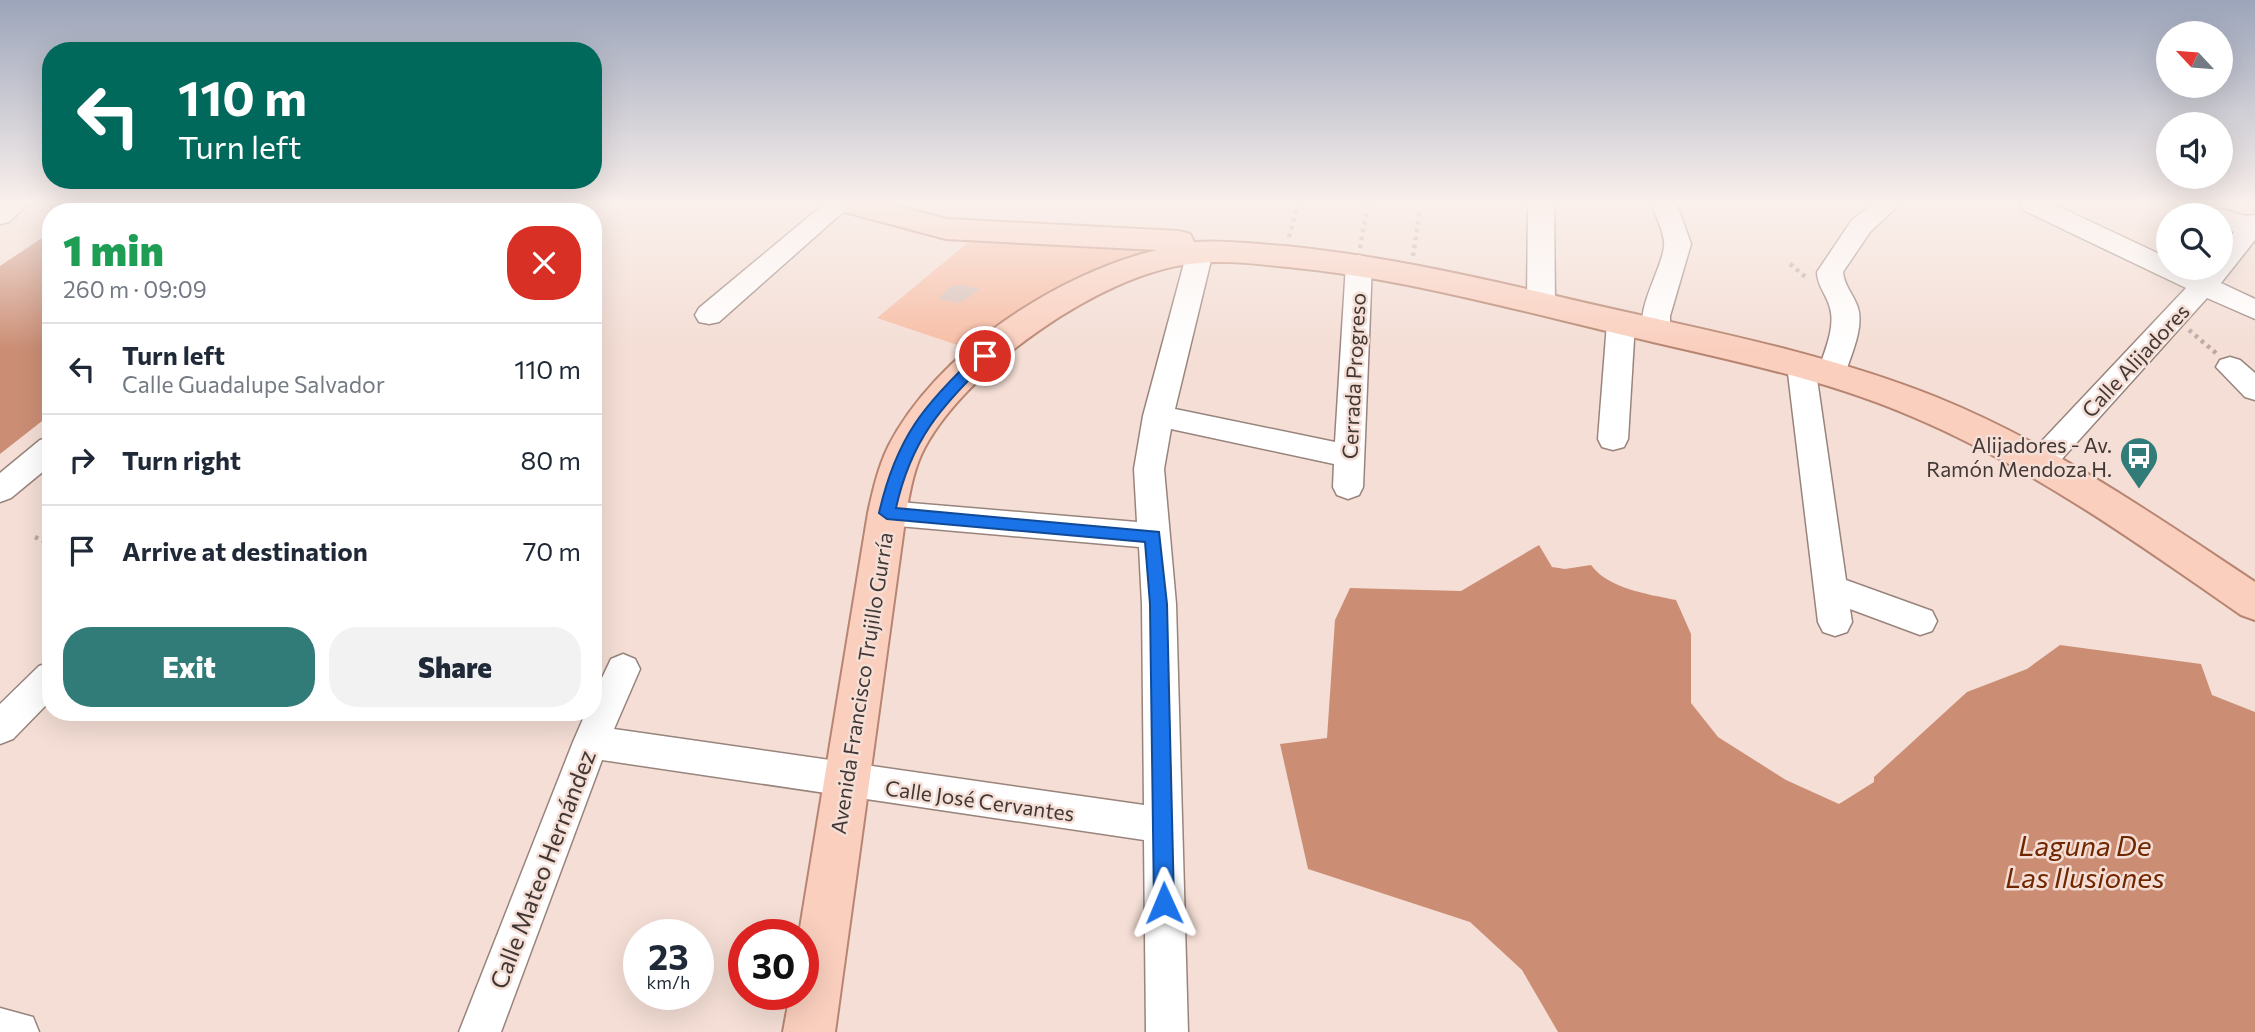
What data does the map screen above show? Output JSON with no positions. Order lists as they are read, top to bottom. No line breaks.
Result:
{"streets":{"main road":["Avenida Francisco Trujillo Gurría"],"street":["Calle Alijadores","Cerrada Progreso","Calle José Cervantes","Calle Mateo Hernández"]},"crossings":[["Cerrada Progreso","Avenida Francisco Trujillo Gurría"],["Avenida Francisco Trujillo Gurría","Calle José Cervantes"],["Calle José Cervantes","Calle Mateo Hernández"]],"water":["Laguna De Las Ilusiones"],"places":{"bus stop":["Alijadores - Av. Ramón Mendoza H."]},"north":"top left","page":{"turn":["110 m","Turn left"],"heading":["1 min","260 m · 09:09"],"list":[{"name":"Turn left","note":"Calle Guadalupe Salvador","value":"110 m"},{"name":"Turn right","value":"80 m"},{"name":"Arrive at destination","value":"70 m"}],"buttons":["Exit","Share"],"speed":"23 km/h","limit":"30"}}
